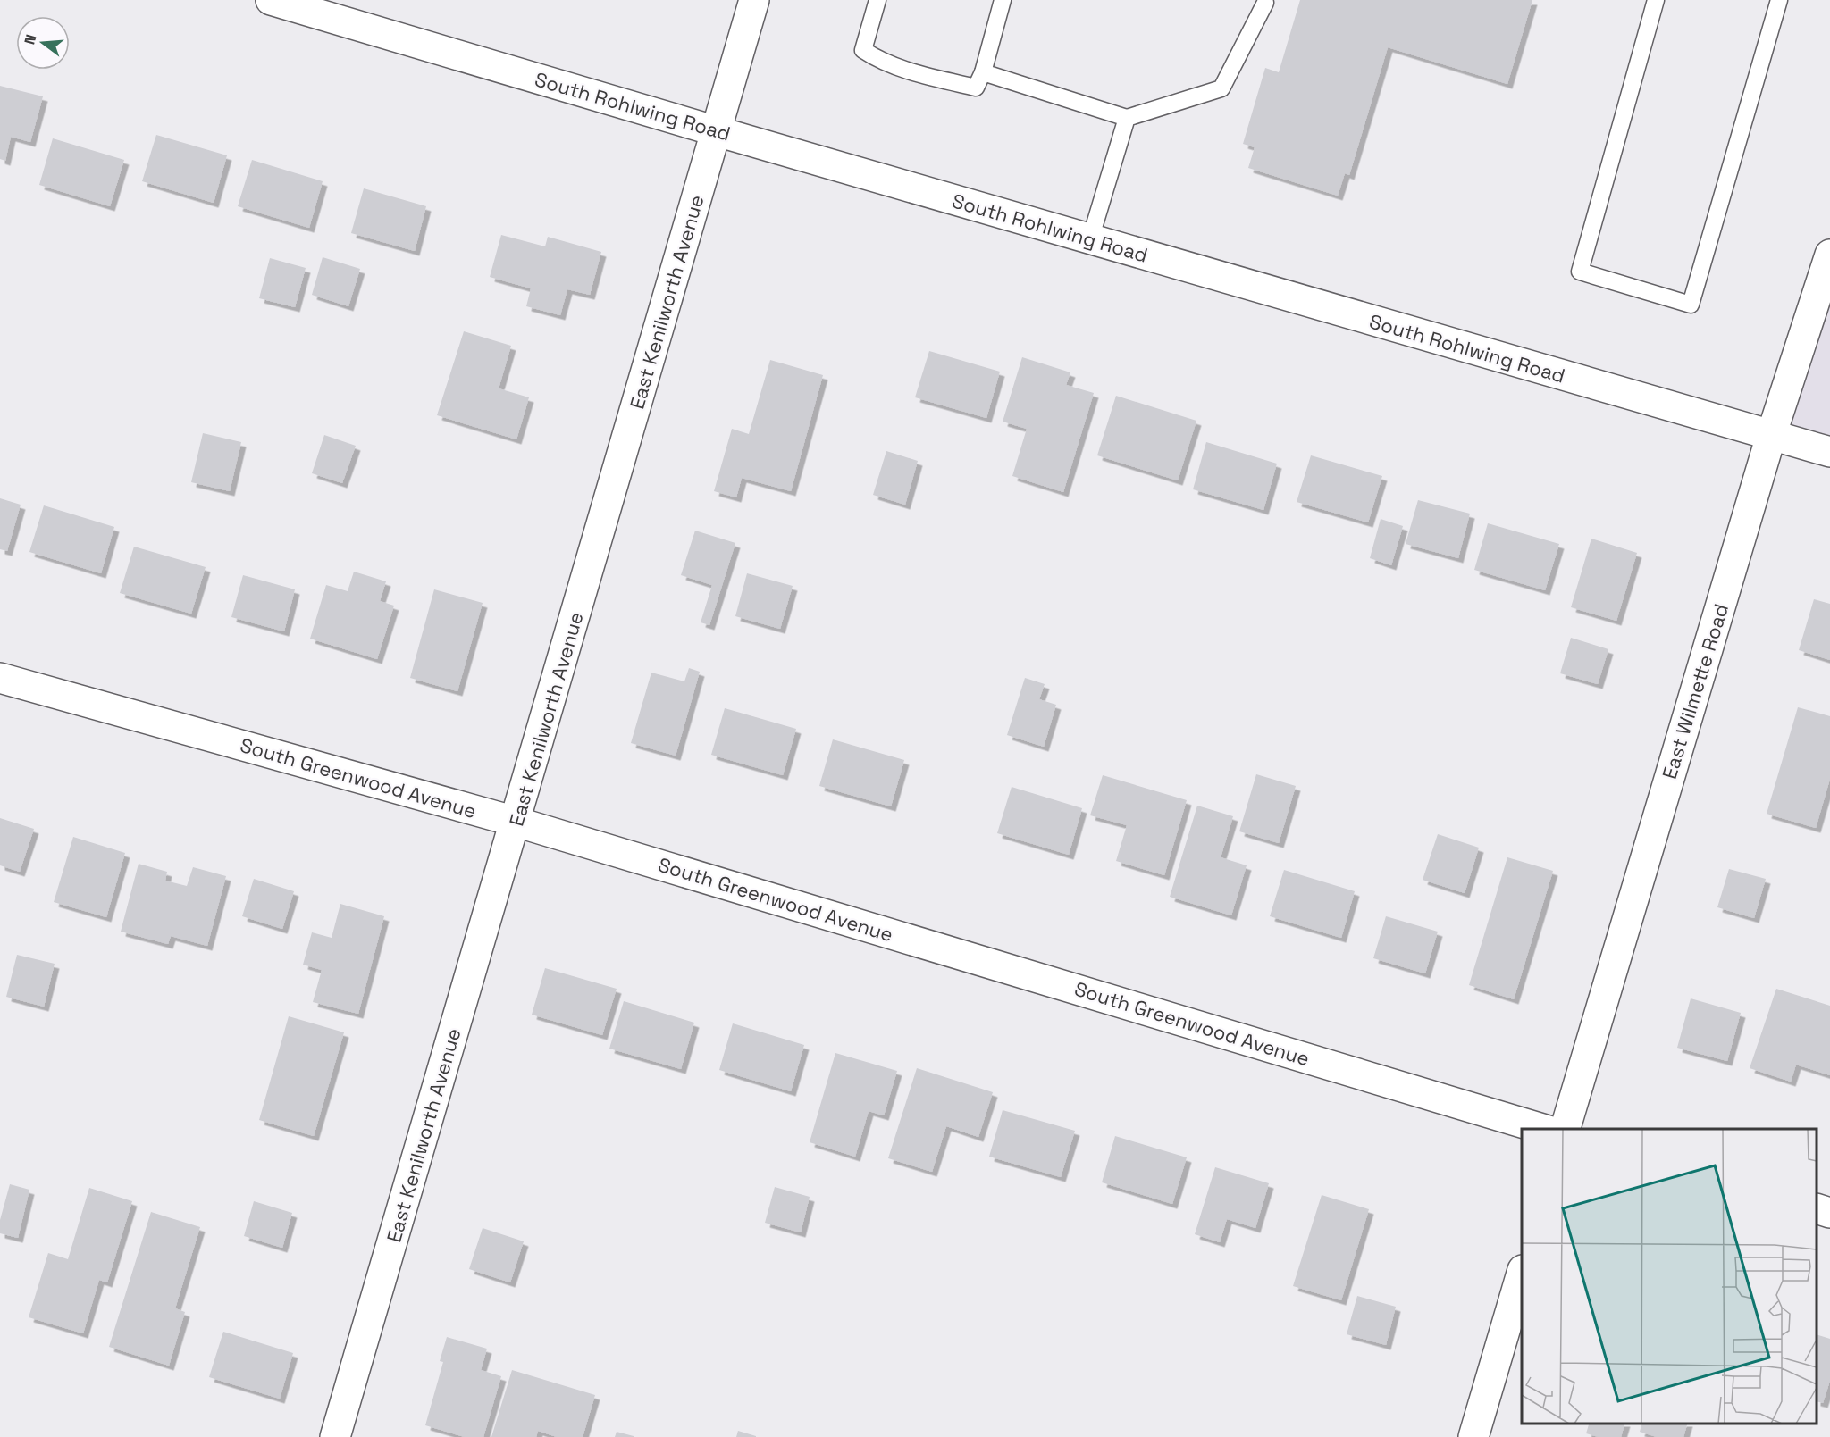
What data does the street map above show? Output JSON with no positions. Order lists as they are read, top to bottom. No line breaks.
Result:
{"streets":{"street":["South Rohlwing Road","East Kenilworth Avenue","East Wilmette Road","South Greenwood Avenue"]},"crossings":[["South Rohlwing Road","East Kenilworth Avenue"],["South Rohlwing Road","East Wilmette Road"],["East Kenilworth Avenue","South Greenwood Avenue"]],"north":"left"}
